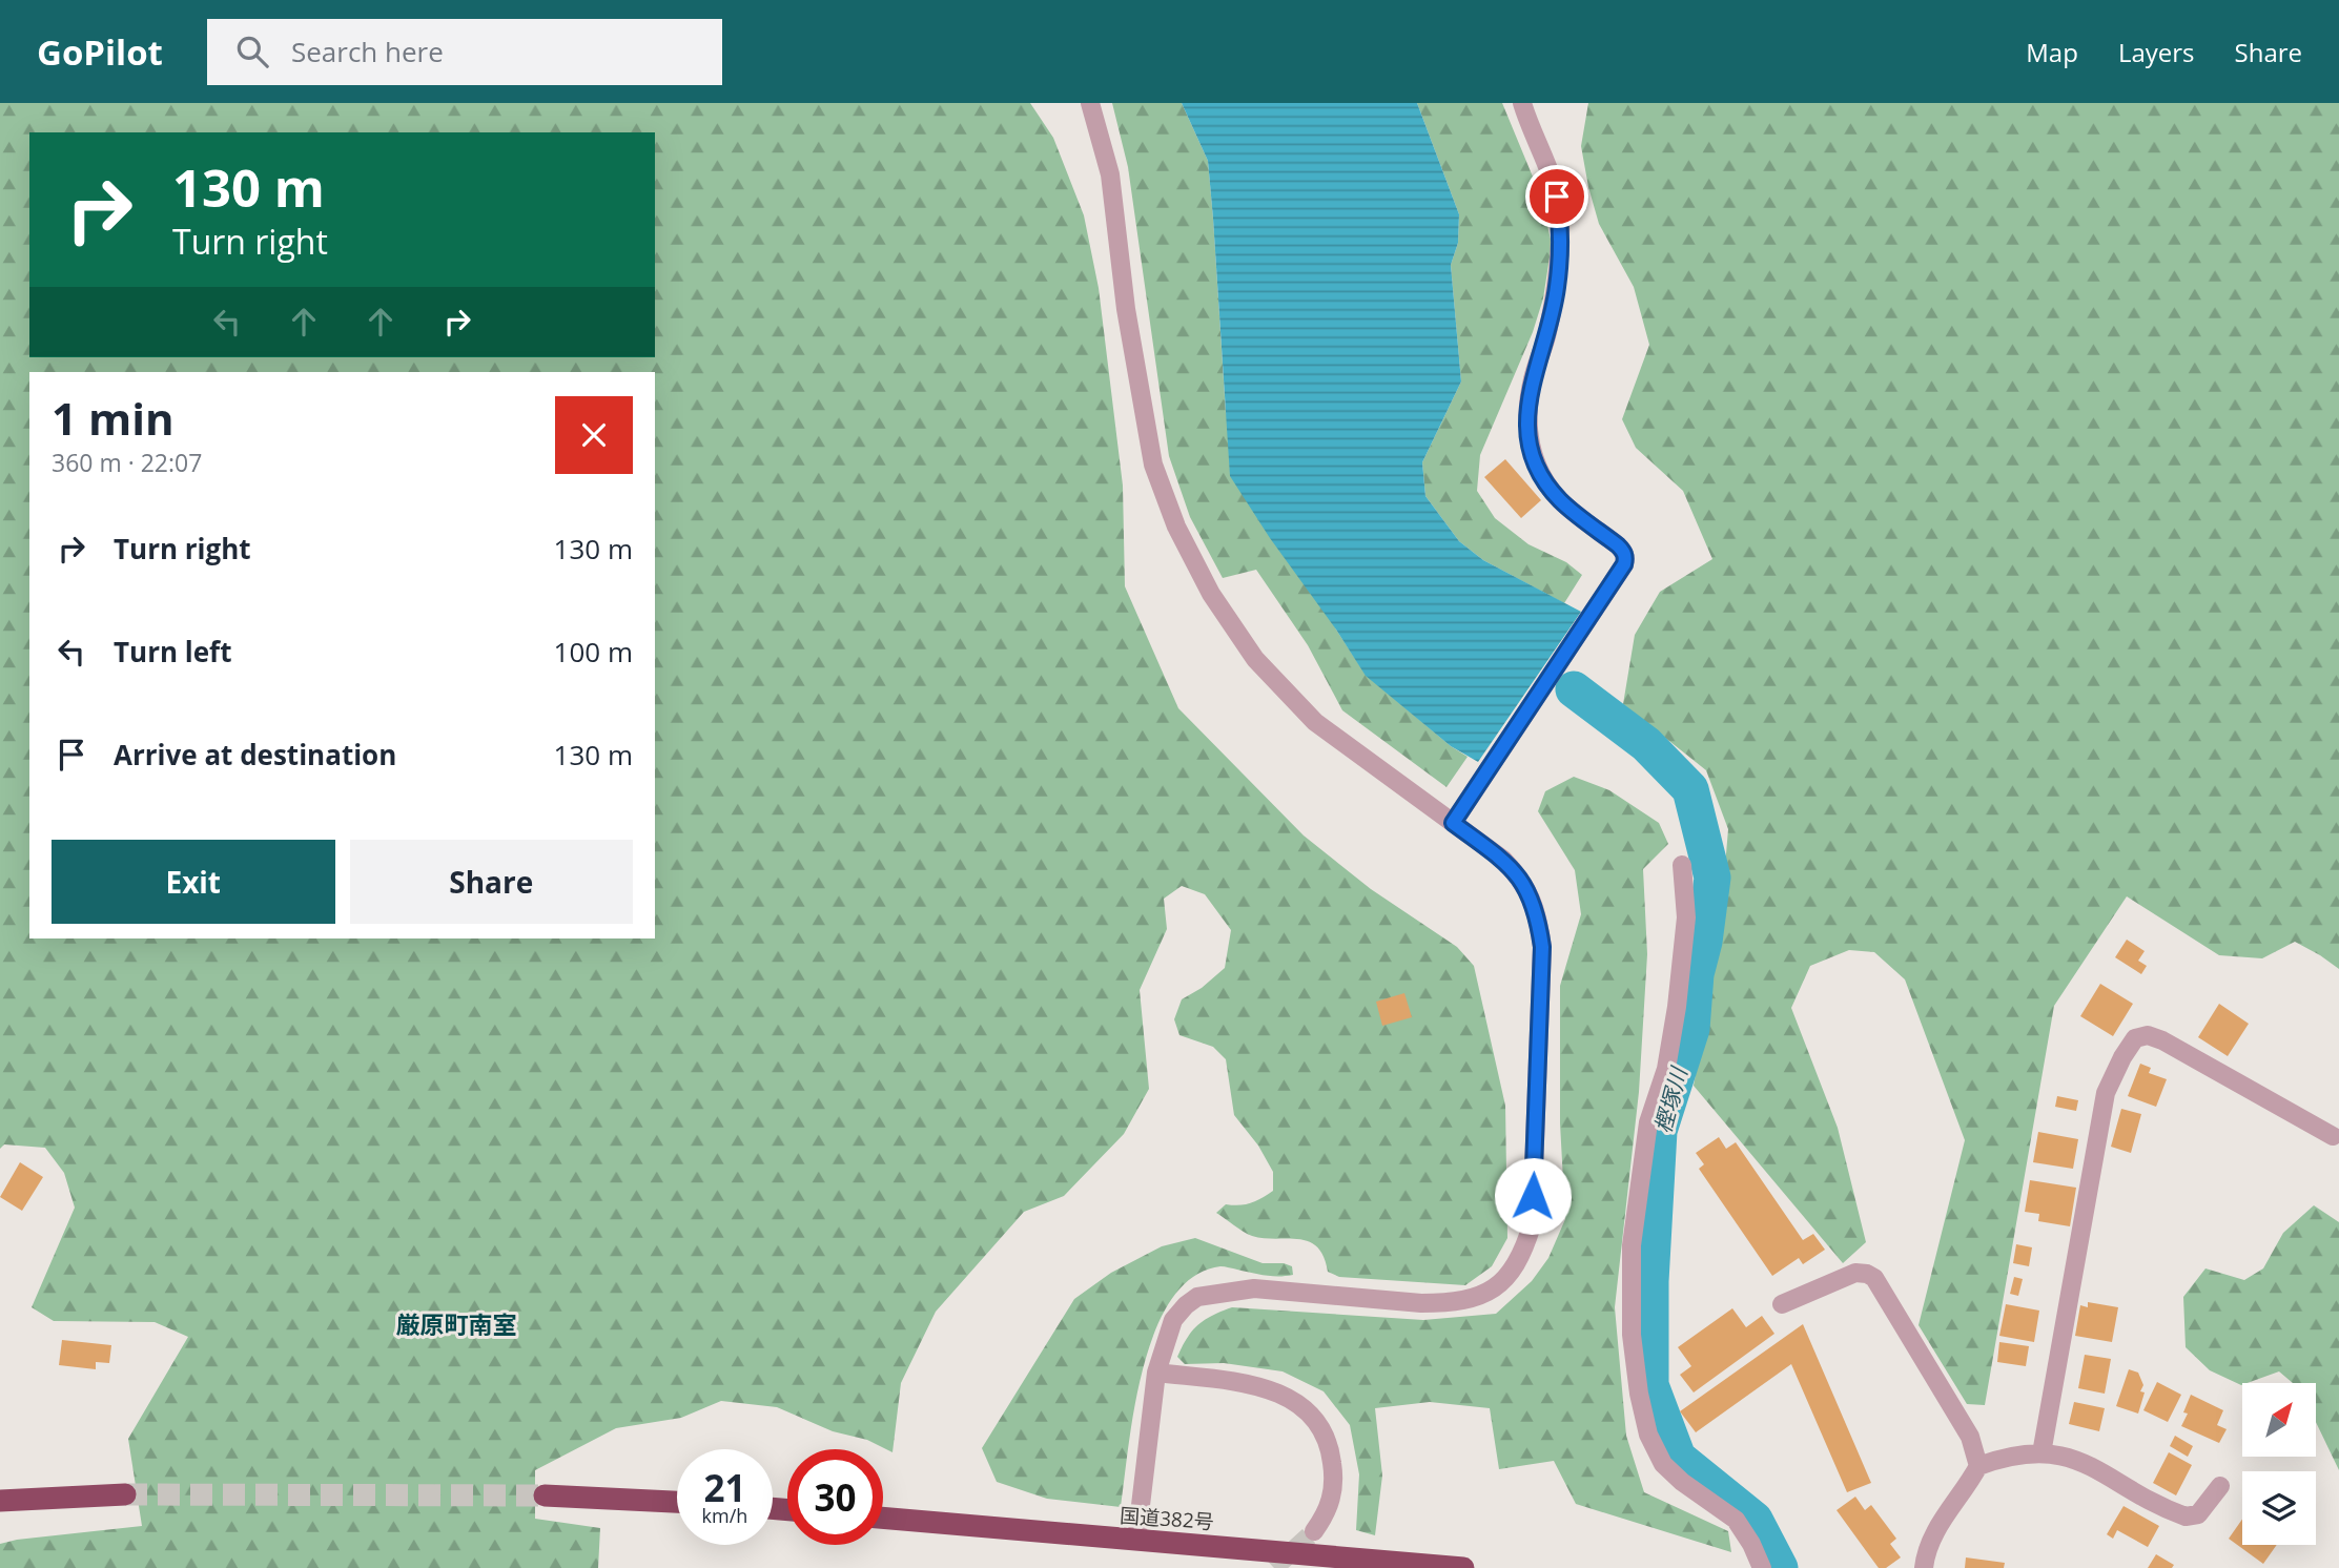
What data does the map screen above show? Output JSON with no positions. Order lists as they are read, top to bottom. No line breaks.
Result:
{"streets":{"highway":["国道382号"]},"districts":["厳原町南室"],"water":["樫塚川"],"north":"top right","page":{"header":"GoPilot","search":"Search here","nav":["Map","Layers","Share"],"turn":["130 m","Turn right"],"heading":["1 min","360 m · 22:07"],"list":[{"name":"Turn right","value":"130 m"},{"name":"Turn left","value":"100 m"},{"name":"Arrive at destination","value":"130 m"}],"buttons":["Exit","Share"],"speed":"21 km/h","limit":"30"}}
